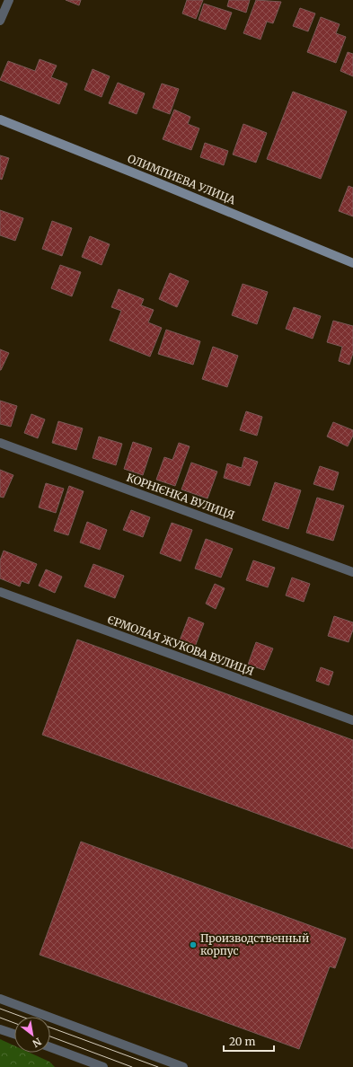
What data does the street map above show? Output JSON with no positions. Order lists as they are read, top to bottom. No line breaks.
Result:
{"streets":{"main road":["ОЛИМПИЕВА УЛИЦА"],"street":["КОРНІЄНКА ВУЛИЦЯ","ЄРМОЛАЯ ЖУКОВА ВУЛИЦЯ"]},"places":["Производственный корпус"],"scale_bar":"20 m","north":"bottom right"}
